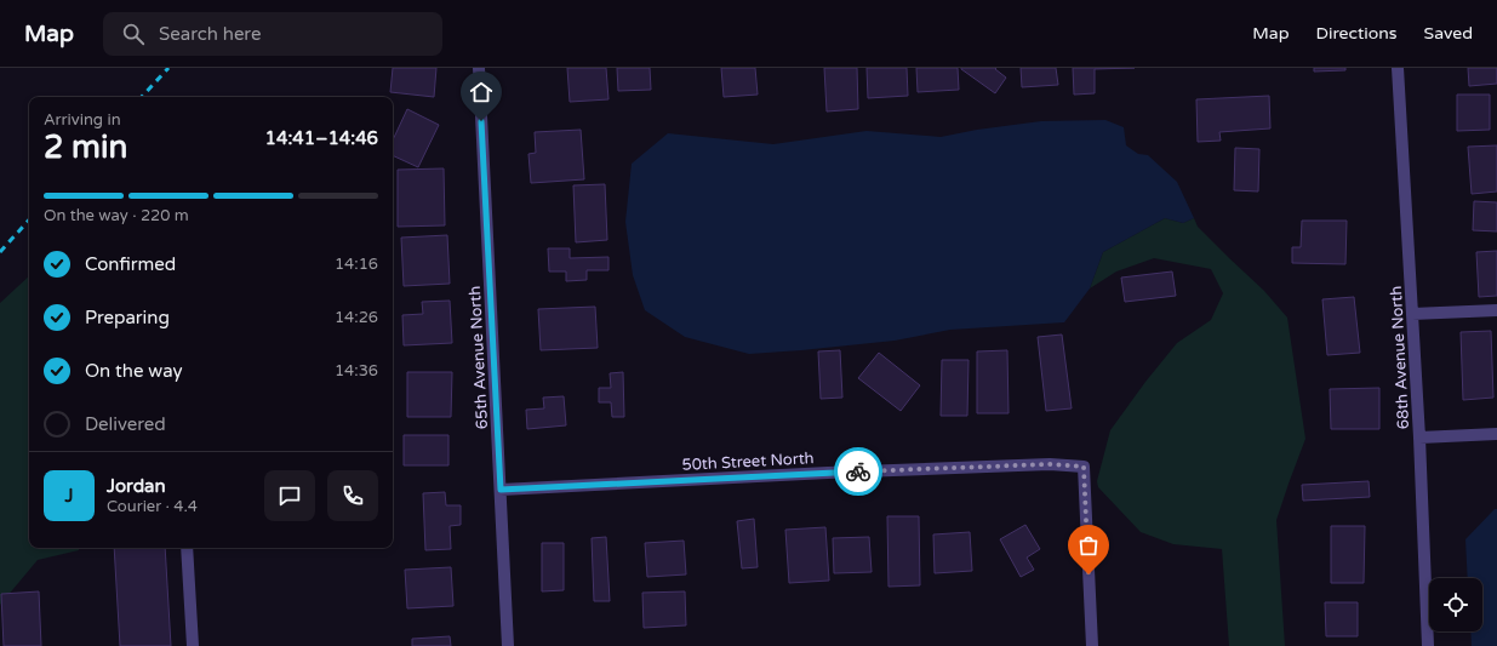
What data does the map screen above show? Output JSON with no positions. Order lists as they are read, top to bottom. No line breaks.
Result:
{"streets":{"street":["65th Avenue North","68th Avenue North","50th Street North"]},"crossings":[["65th Avenue North","50th Street North"]],"page":{"header":"Map","search":"Search here","nav":["Map","Directions","Saved"],"heading":["2 min","Arriving in","14:41–14:46"],"panel":["Jordan","Courier · 4.4"],"bar":"On the way · 220 m","list":[["Confirmed","14:16"],["Preparing","14:26"],["On the way","14:36"],"Delivered"],"round":"J"}}
